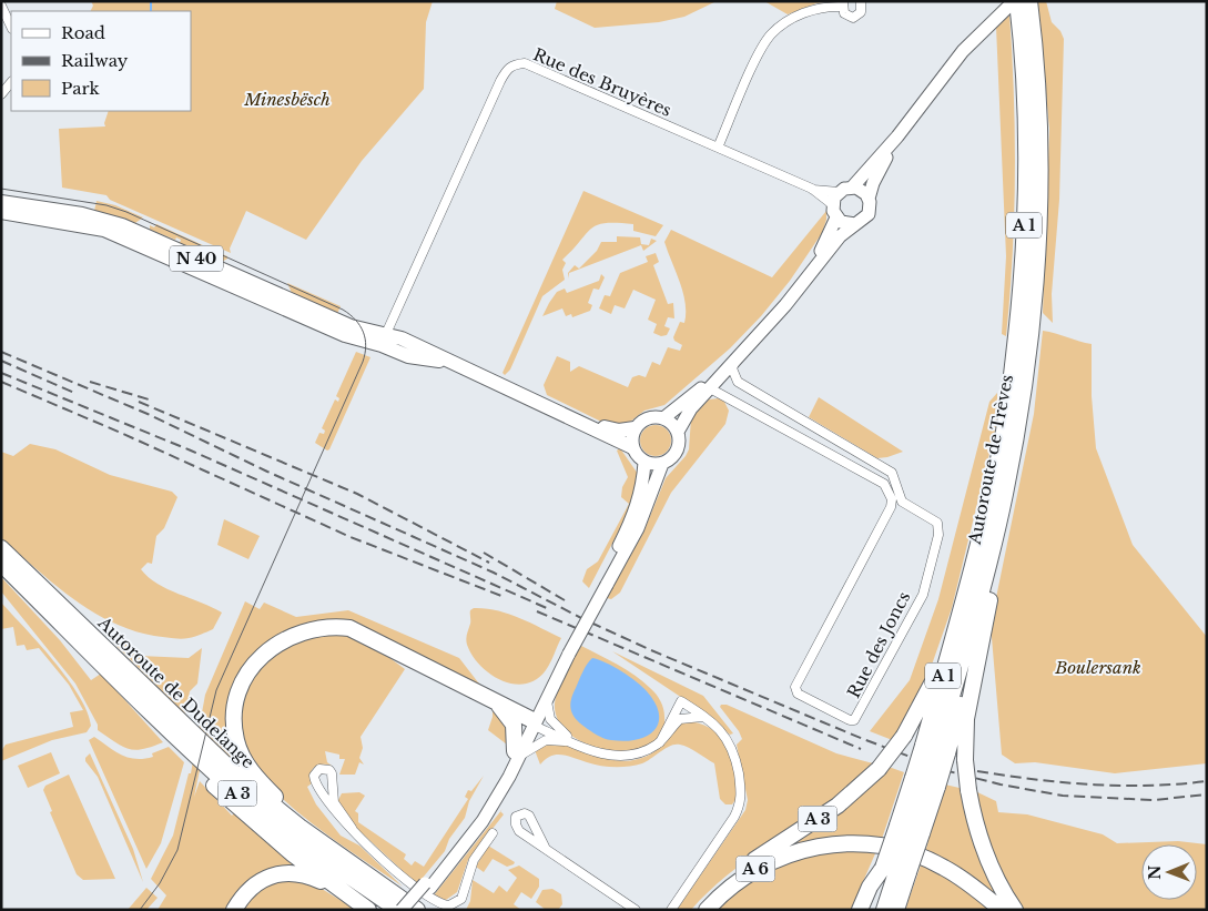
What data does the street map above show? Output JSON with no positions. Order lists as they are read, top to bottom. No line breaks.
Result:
{"streets":{"highway":["A 1","Autoroute de Trèves","Autoroute de Dudelange","A 3","A 6"],"main road":["N 40"],"street":["Rue des Bruyères","Rue des Joncs"]},"crossings":[["Rue des Bruyères","N 40"],["A 1","Autoroute de Trèves"],["Autoroute de Trèves","A 3"],["Autoroute de Dudelange","A 3"]],"parks":["Minesbësch","Boulersank"],"legend":["Road","Railway","Park"],"north":"left"}
